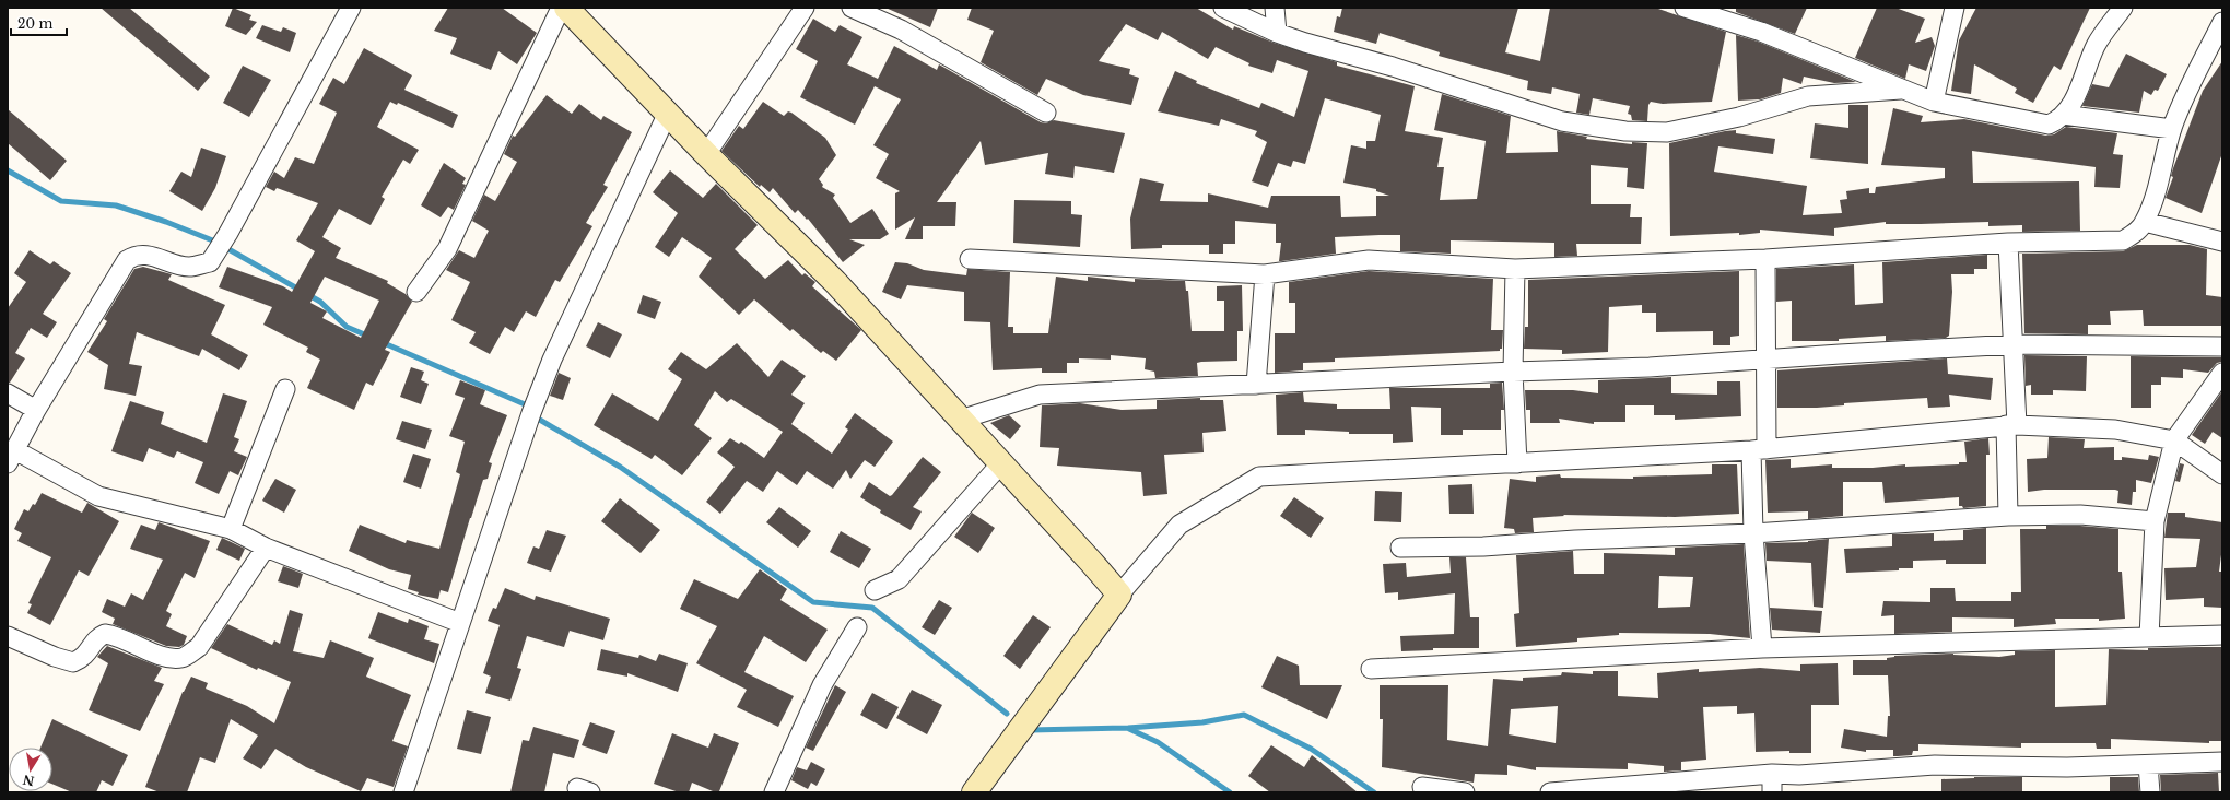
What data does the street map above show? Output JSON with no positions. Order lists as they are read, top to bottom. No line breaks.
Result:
{"scale_bar":"20 m","north":"bottom"}
